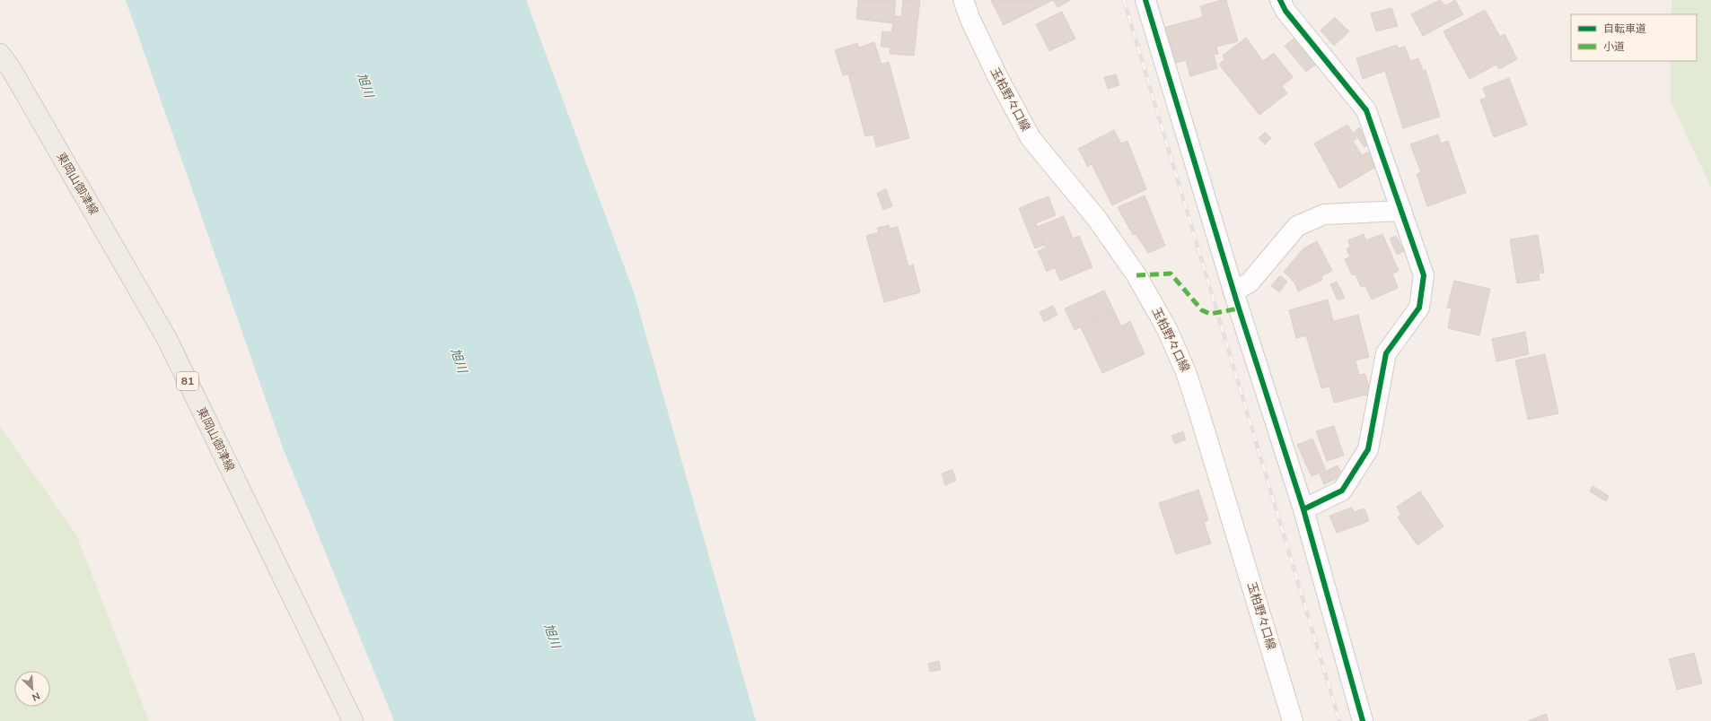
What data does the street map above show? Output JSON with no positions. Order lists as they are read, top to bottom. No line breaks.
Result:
{"streets":{"main road":["東岡山御津線","81"],"street":["玉柏野々口線"]},"water":["旭川"],"legend":["自転車道","小道"],"north":"bottom right"}
